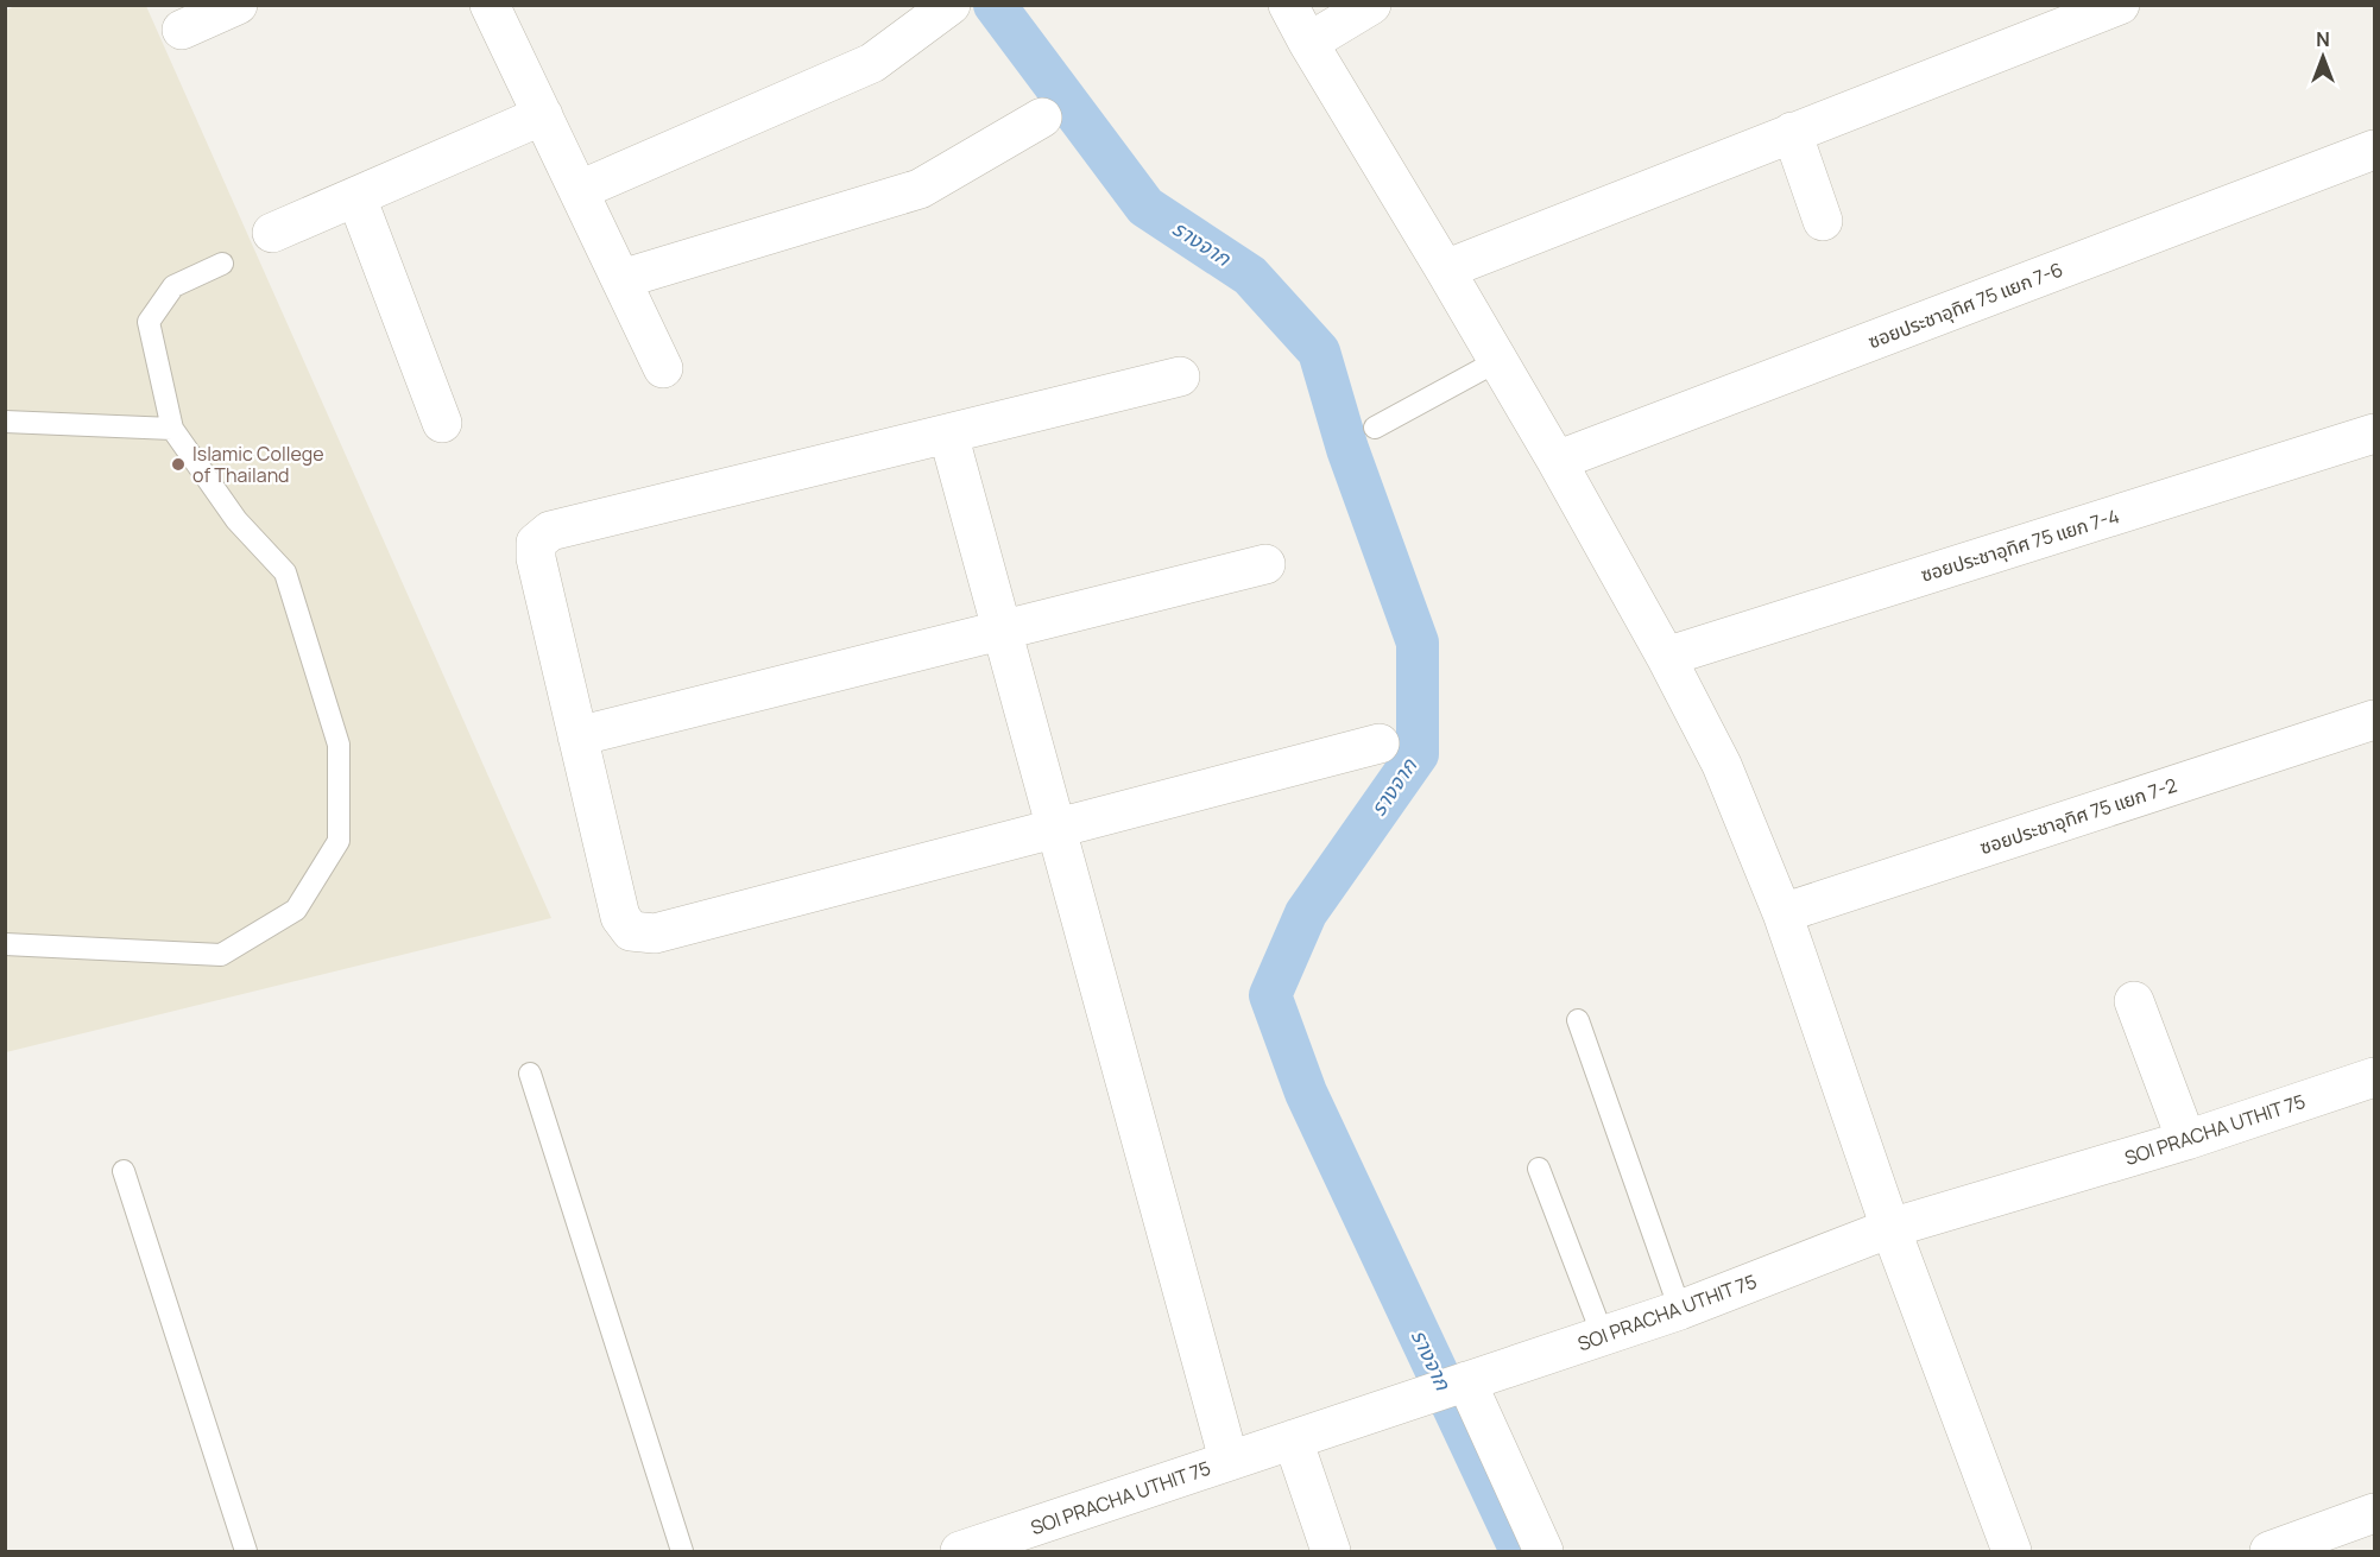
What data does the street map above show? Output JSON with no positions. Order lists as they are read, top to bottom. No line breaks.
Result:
{"streets":{"street":["ซอยประชาอุทิศ 75 แยก 7-6","ซอยประชาอุทิศ 75 แยก 7-4","ซอยประชาอุทิศ 75 แยก 7-2","SOI PRACHA UTHIT 75"]},"water":["รางจาก"],"places":["Islamic College of Thailand"],"north":"top"}
